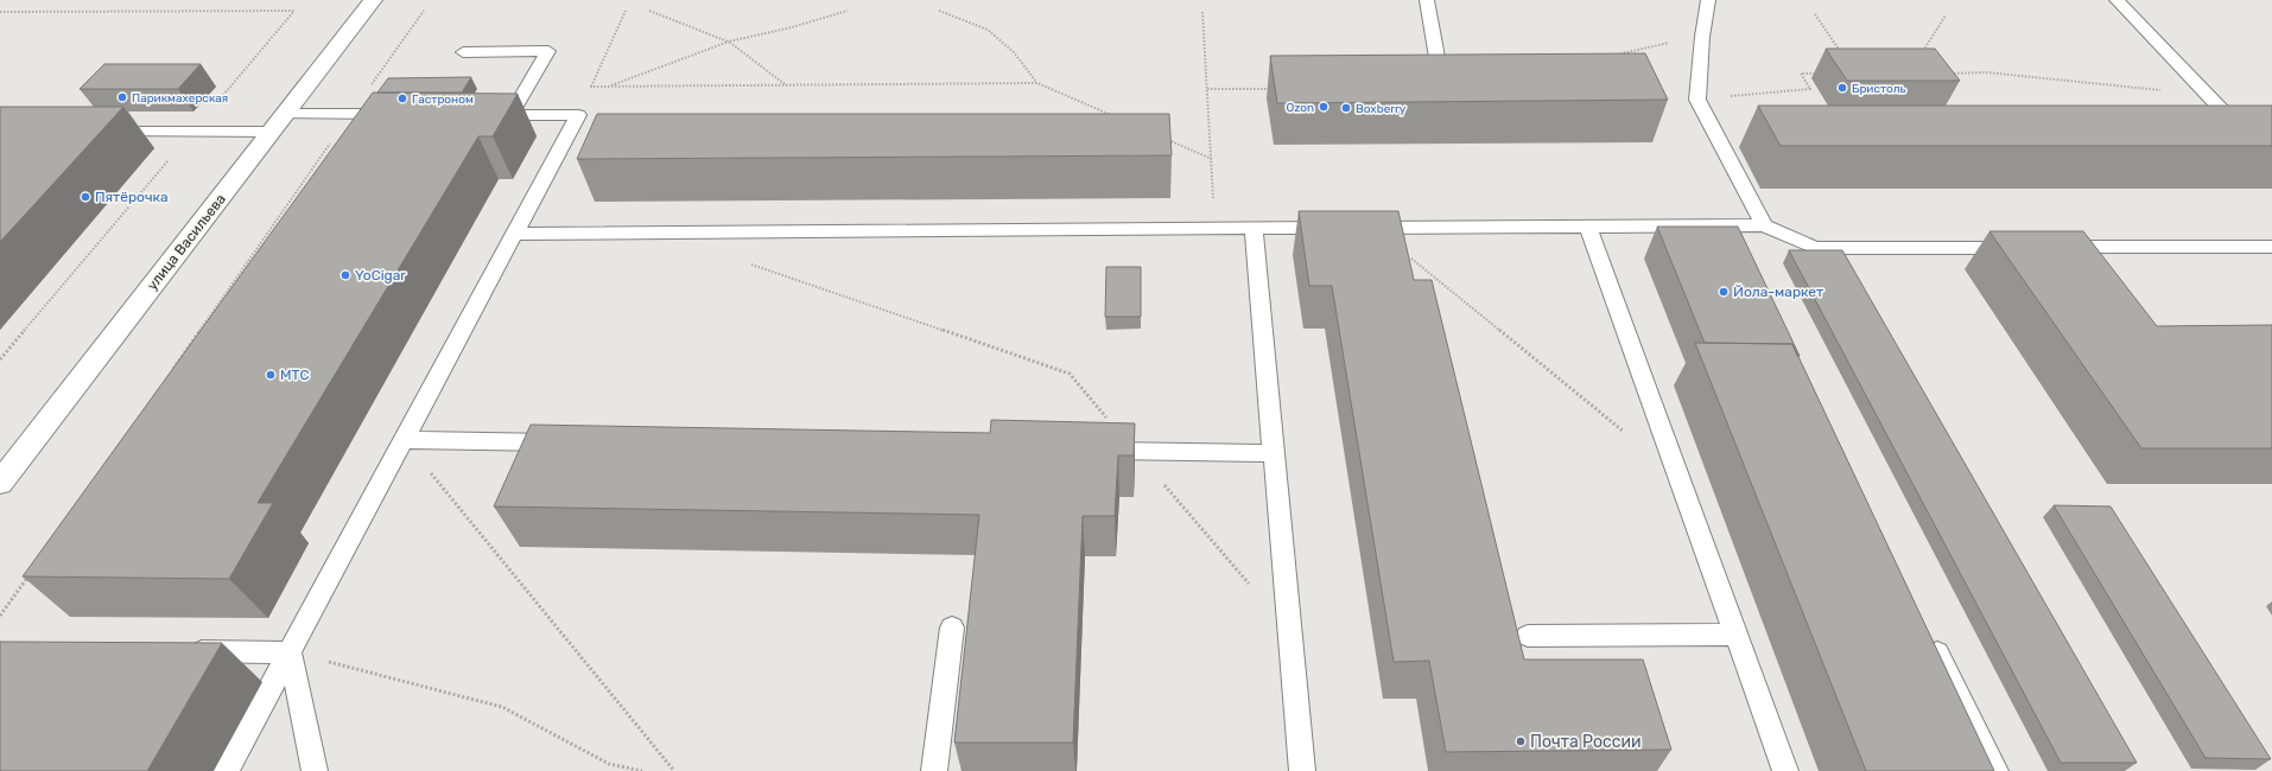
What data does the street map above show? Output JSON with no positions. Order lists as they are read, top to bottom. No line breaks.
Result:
{"streets":{"street":["улица Васильева"]},"places":["Бристоль","Парикмахерская","Гастроном","Ozon","Boxberry","Пятёрочка","YoCigar","Йола-маркет","МТС","Почта России"]}
